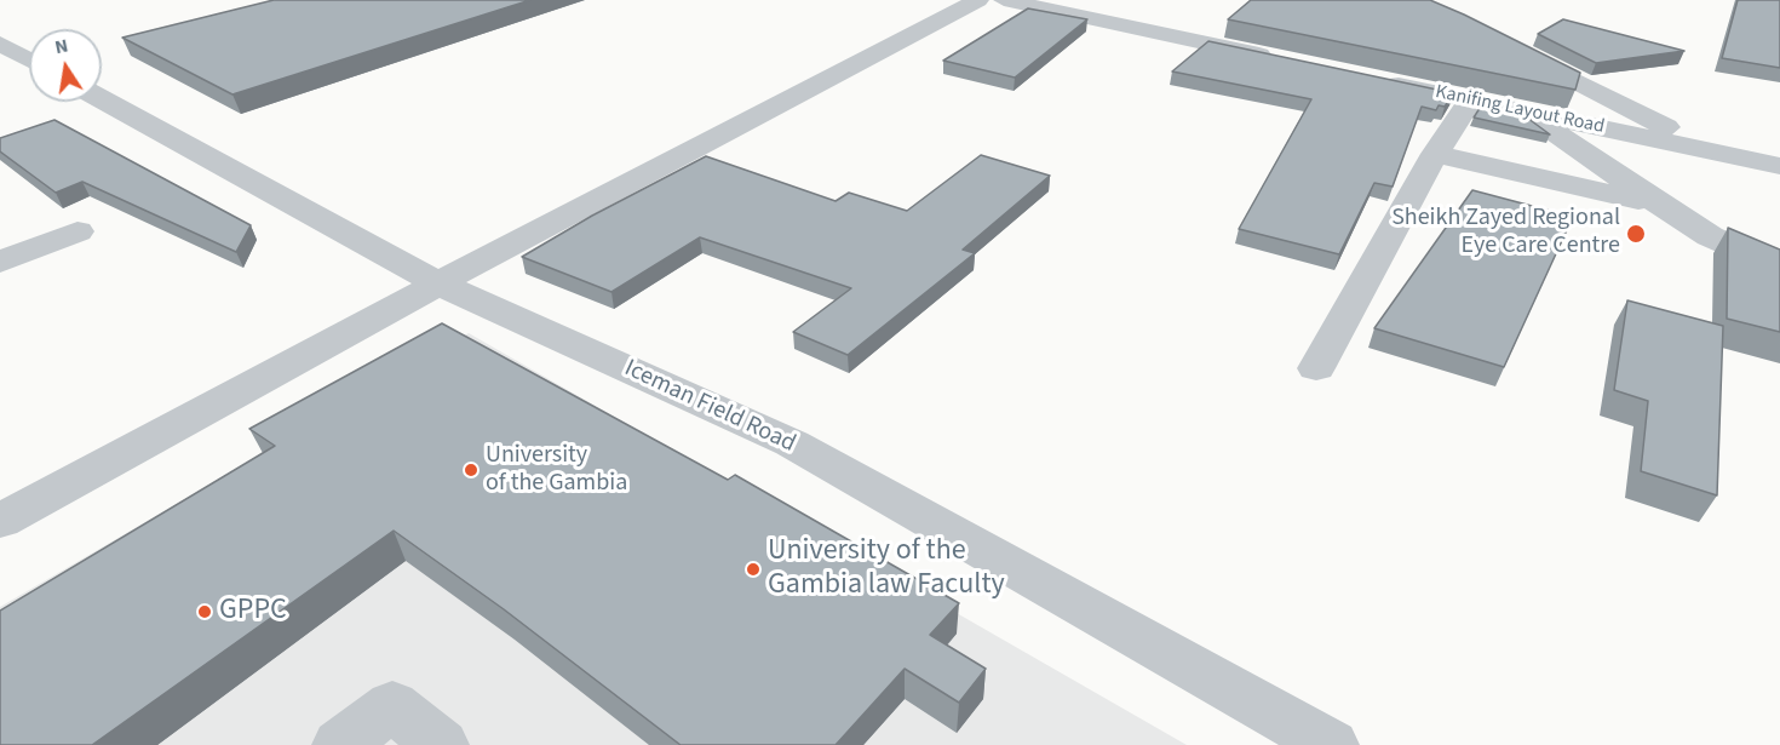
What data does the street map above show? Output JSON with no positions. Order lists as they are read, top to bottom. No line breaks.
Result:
{"streets":{"street":["Kanifing Layout Road","Iceman Field Road"]},"places":["Sheikh Zayed Regional Eye Care Centre","University of the Gambia","University of the Gambia law Faculty","GPPC"],"north":"top"}
